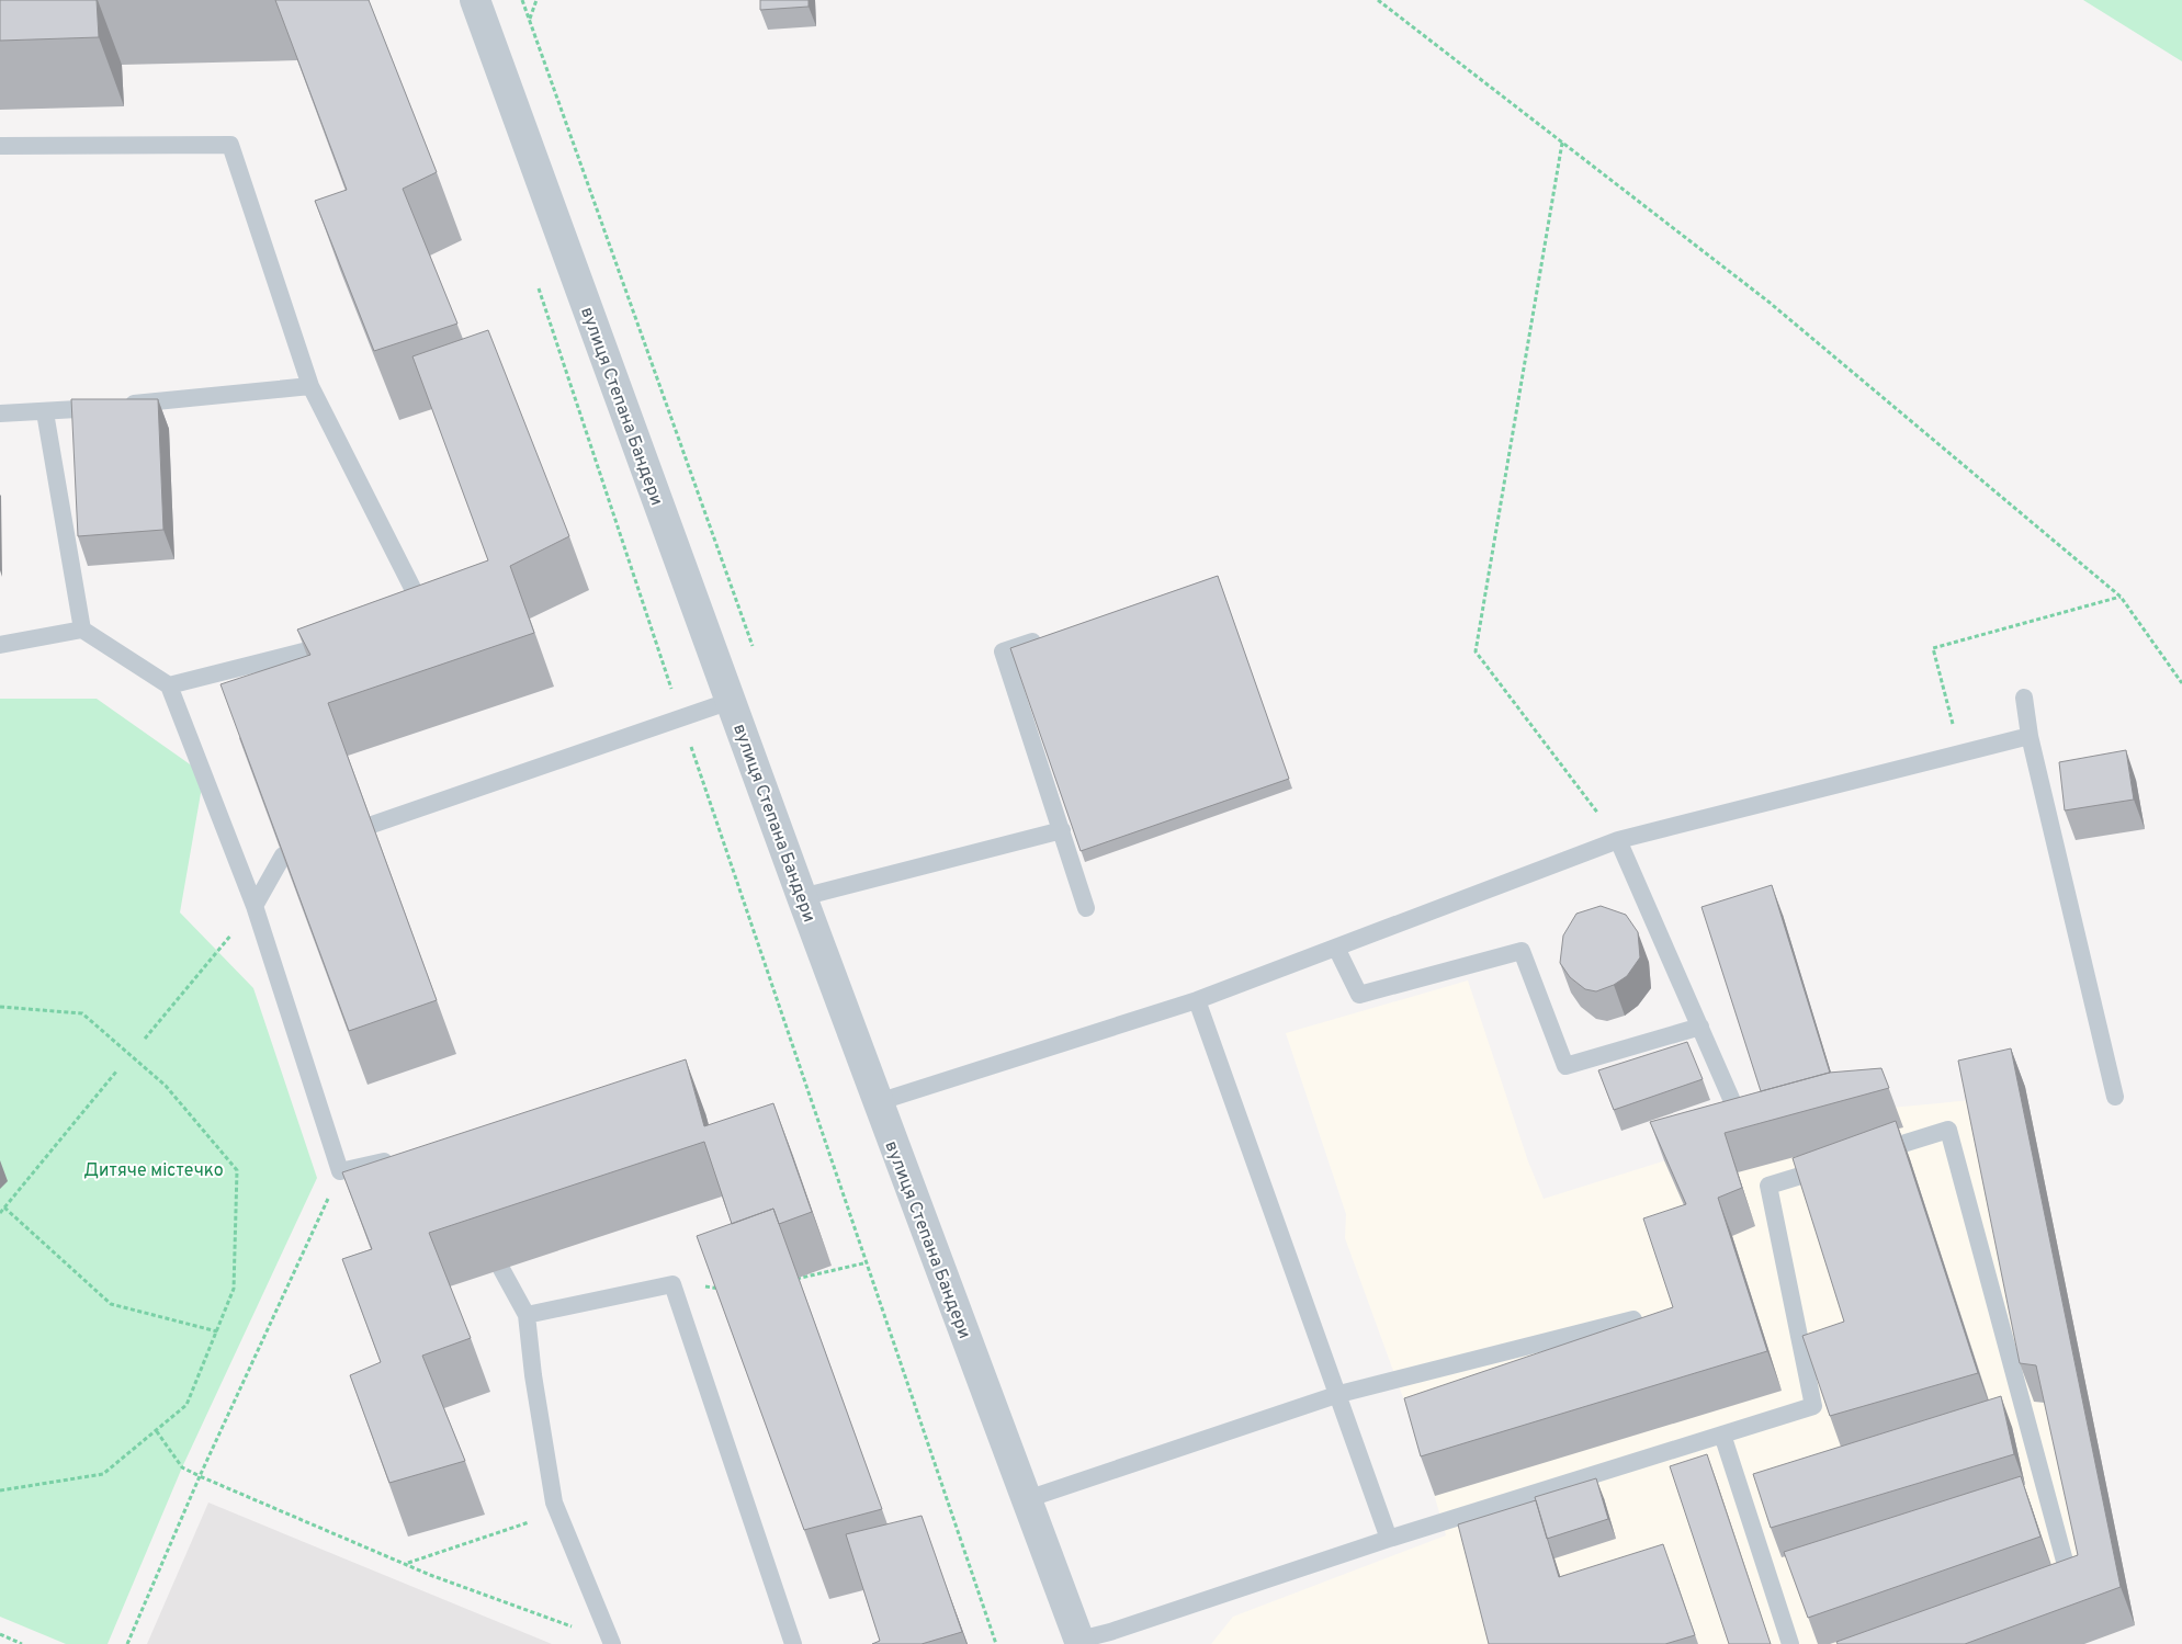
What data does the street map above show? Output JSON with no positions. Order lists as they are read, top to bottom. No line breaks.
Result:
{"streets":{"street":["вулиця Степана Бандери"]},"parks":["Дитяче містечко"]}
